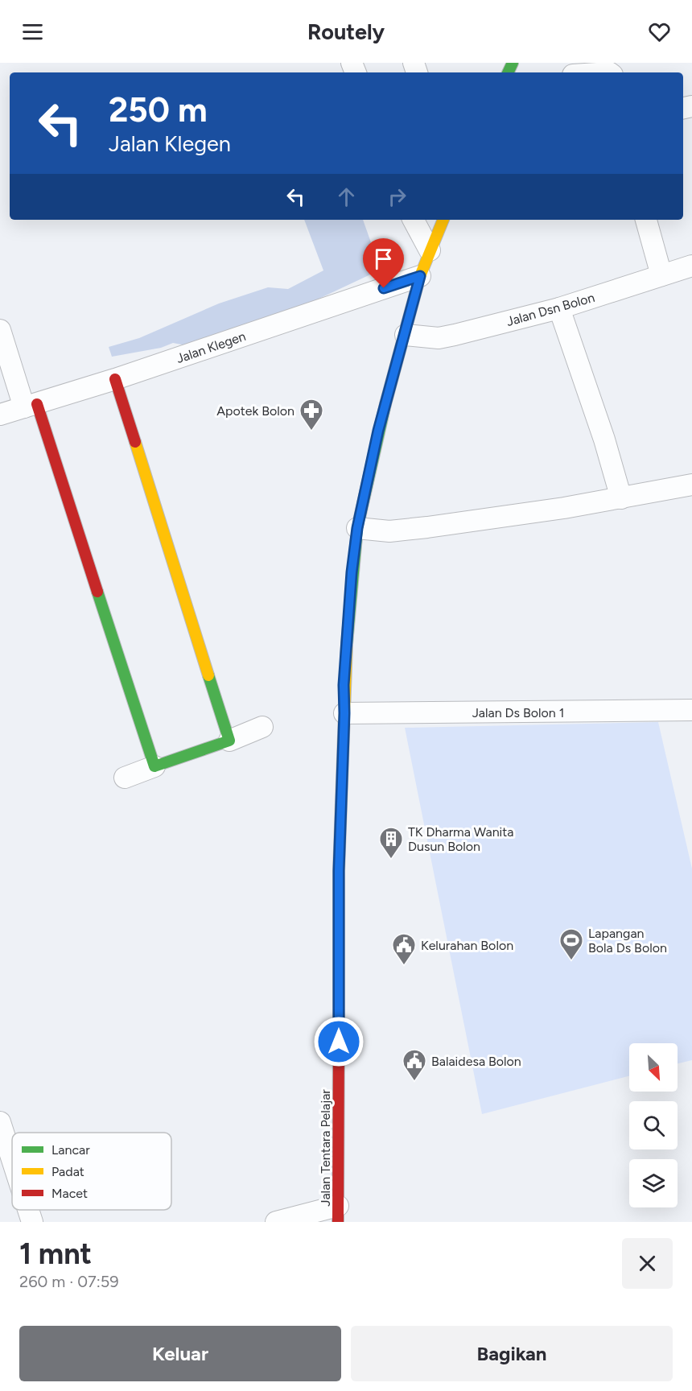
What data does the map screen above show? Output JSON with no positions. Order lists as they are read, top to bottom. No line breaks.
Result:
{"streets":{"main road":["Jalan Tentara Pelajar"],"street":["Jalan Dsn Bolon","Jalan Klegen","Jalan Ds Bolon 1"]},"crossings":[["Jalan Dsn Bolon","Jalan Tentara Pelajar"],["Jalan Klegen","Jalan Tentara Pelajar"],["Jalan Ds Bolon 1","Jalan Tentara Pelajar"]],"places":{"pharmacy":["Apotek Bolon"],"building":["TK Dharma Wanita Dusun Bolon"],"sports":["Lapangan Bola Ds Bolon"],"public building":["Kelurahan Bolon","Balaidesa Bolon"]},"legend":["Lancar","Padat","Macet"],"north":"bottom right","page":{"header":"Routely","turn":["250 m","Jalan Klegen"],"heading":["1 mnt","260 m · 07:59"],"buttons":["Keluar","Bagikan"]}}
